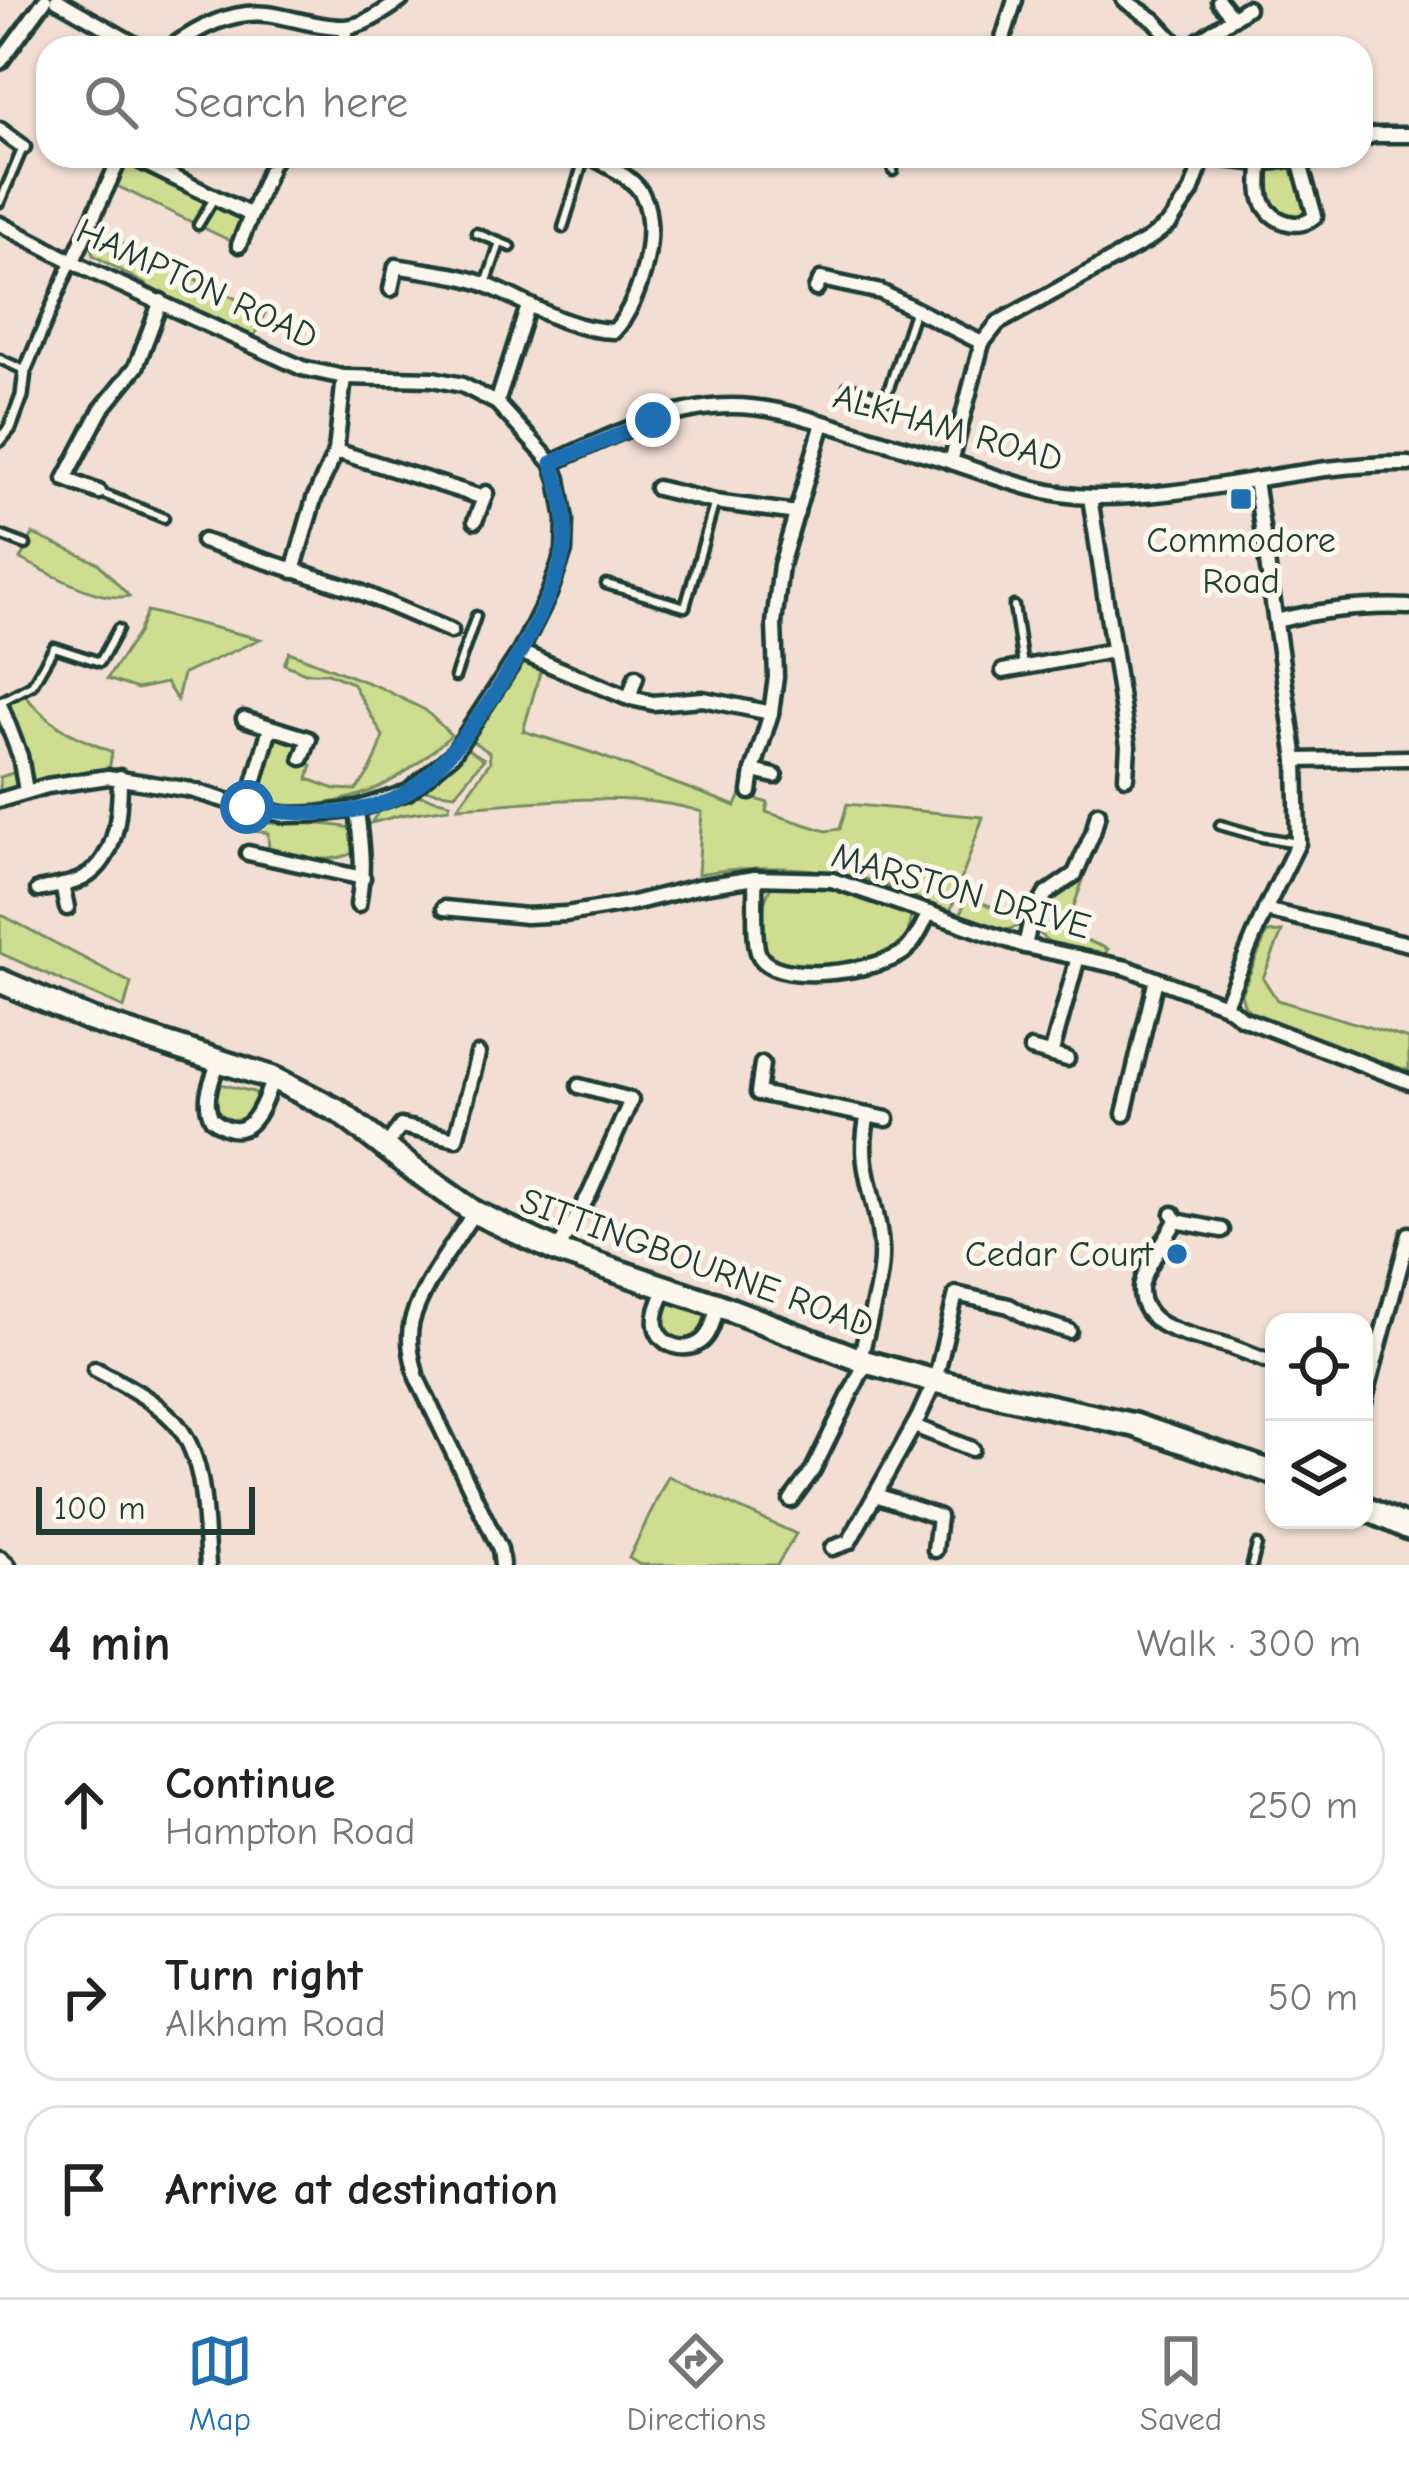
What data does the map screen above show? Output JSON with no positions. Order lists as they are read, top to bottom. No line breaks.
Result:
{"streets":{"highway":["SITTINGBOURNE ROAD"],"street":["HAMPTON ROAD","ALKHAM ROAD","MARSTON DRIVE"]},"crossings":[["HAMPTON ROAD","ALKHAM ROAD"]],"places":{"transit":["Commodore Road"],"other":["Cedar Court"]},"scale_bar":"100 m","page":{"search":"Search here","scale":"100 m","heading":["4 min","Walk · 300 m"],"list":[["Continue","Hampton Road","250 m"],["Turn right","Alkham Road","50 m"],"Arrive at destination"],"nav":["Map","Directions","Saved"]}}
